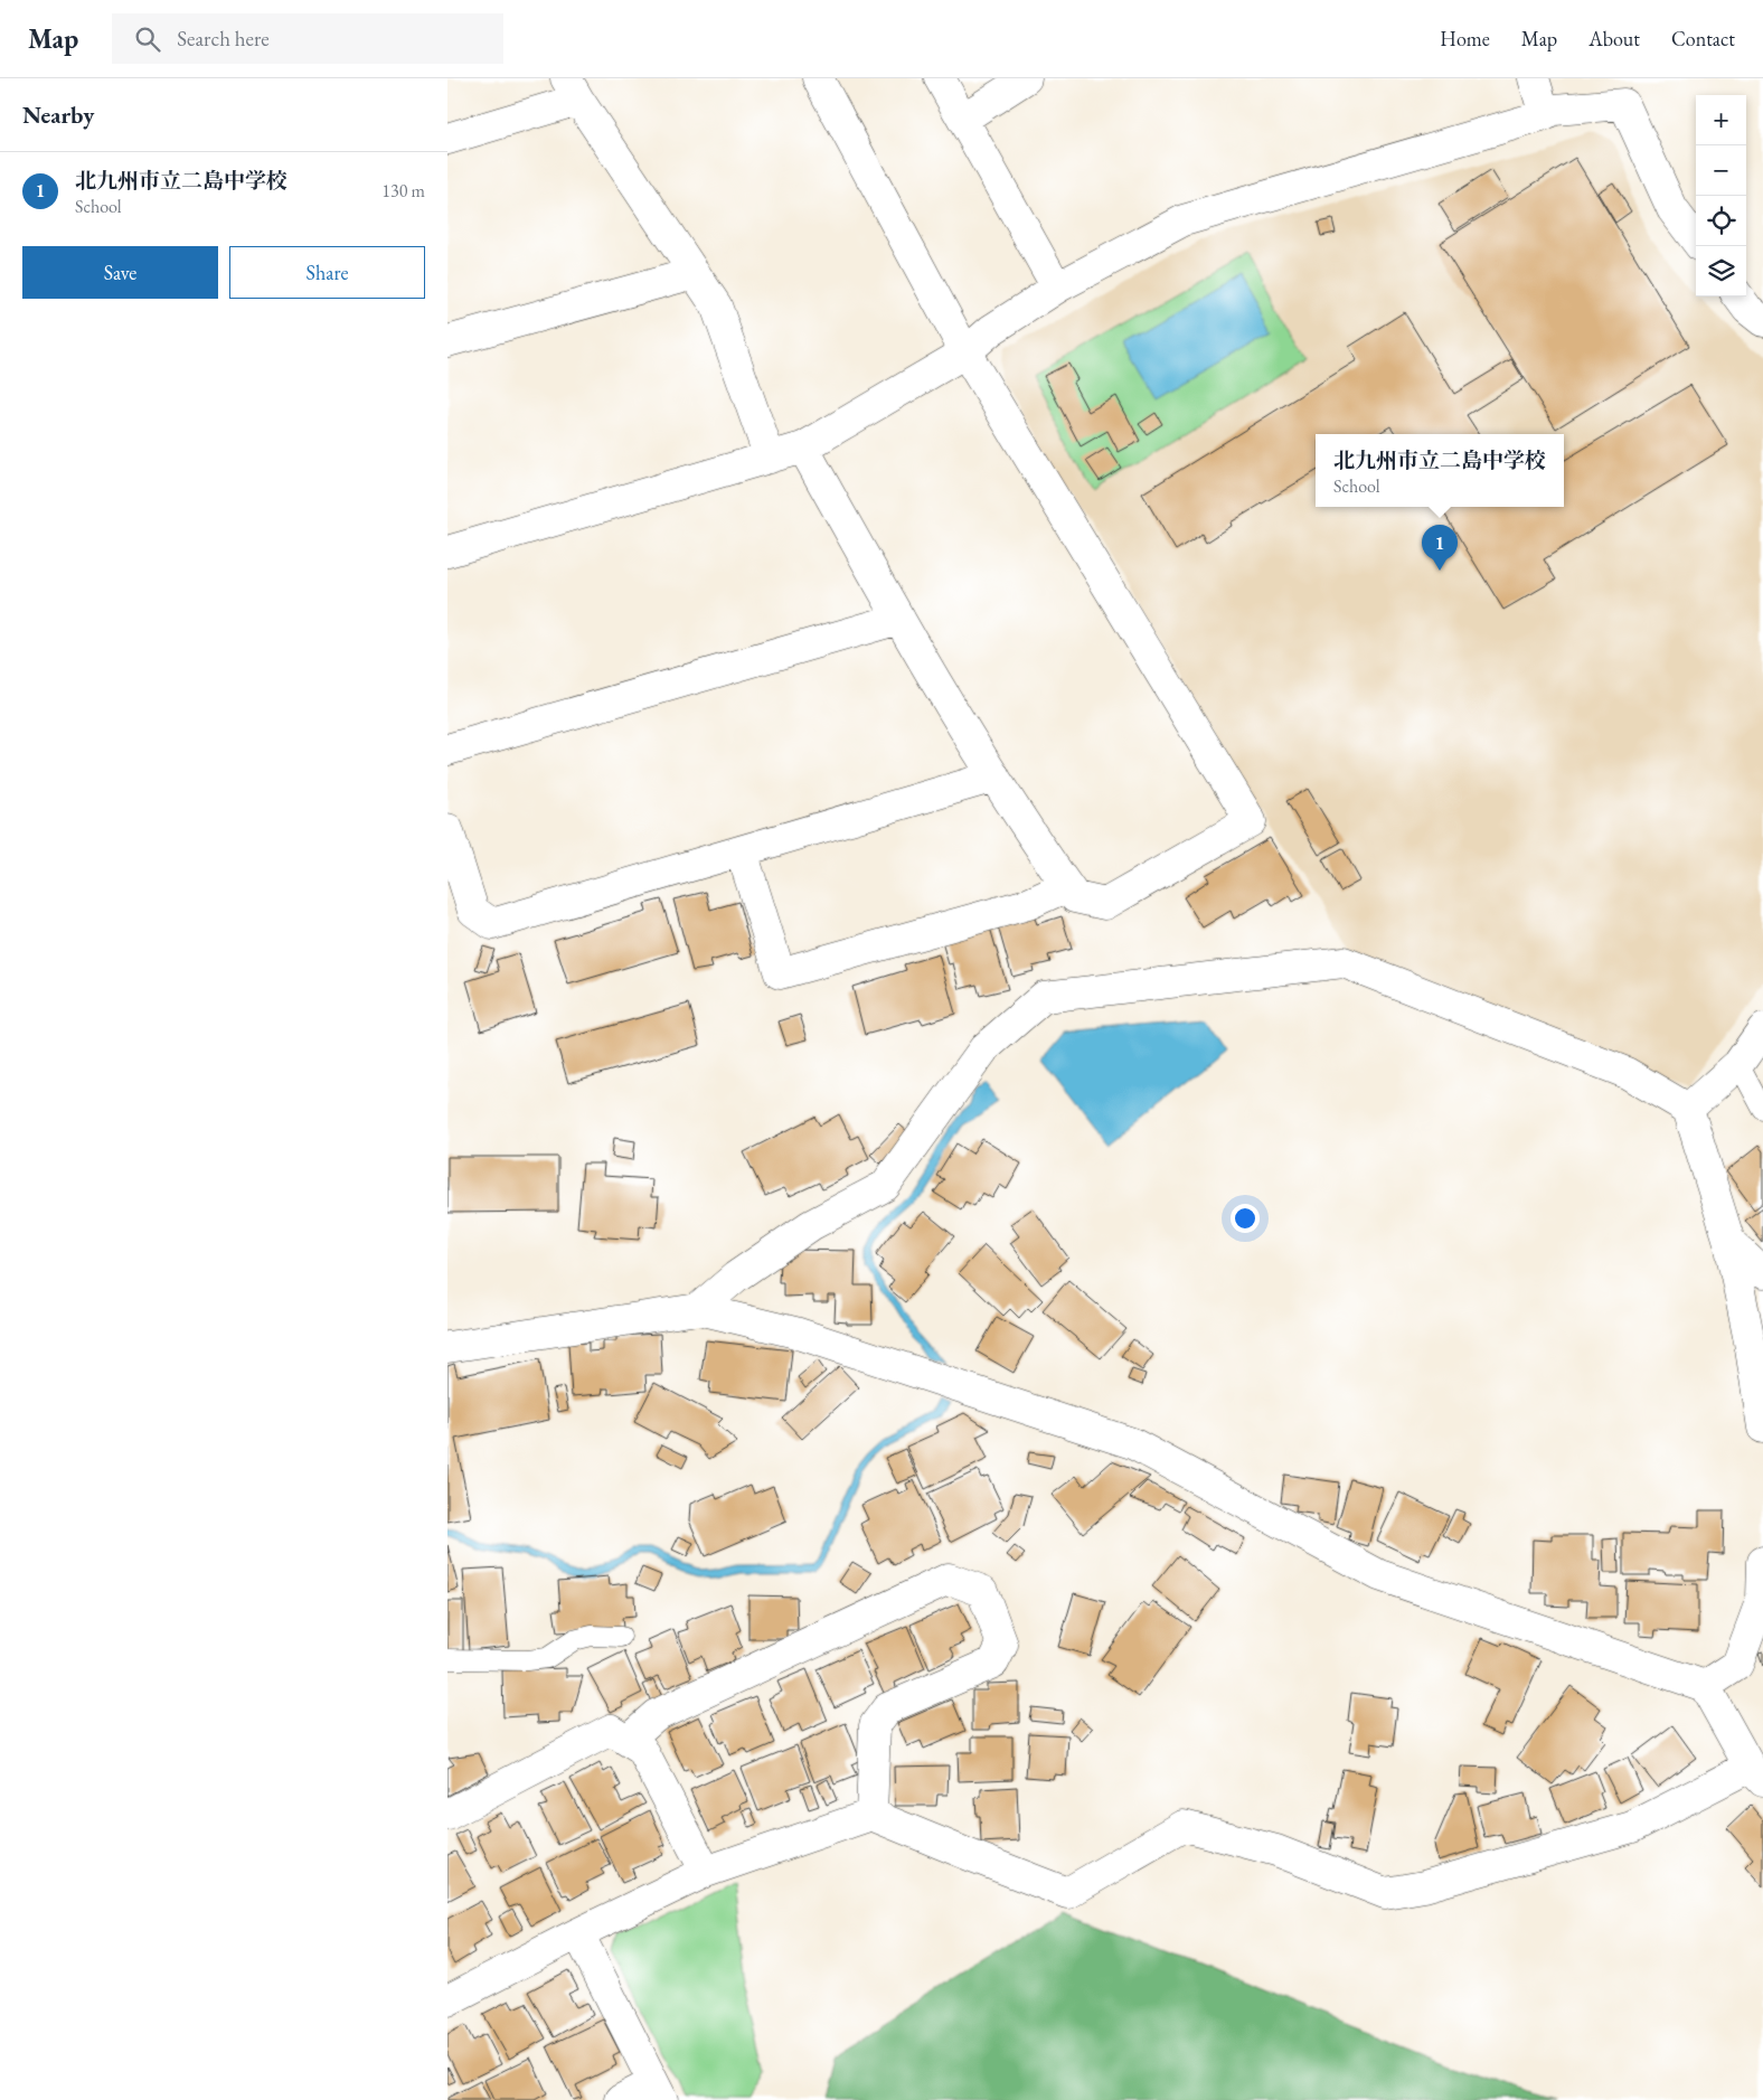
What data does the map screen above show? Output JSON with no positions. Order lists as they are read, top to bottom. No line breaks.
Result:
{"page":{"header":"Map","search":"Search here","nav":["Home","Map","About","Contact"],"heading":"Nearby","map_buttons":["+","−"],"list":[{"mark":"1","name":"北九州市立二島中学校","note":"School","value":"130 m"}],"buttons":["Save","Share"],"popup":["北九州市立二島中学校","School"],"pins":"1"}}
